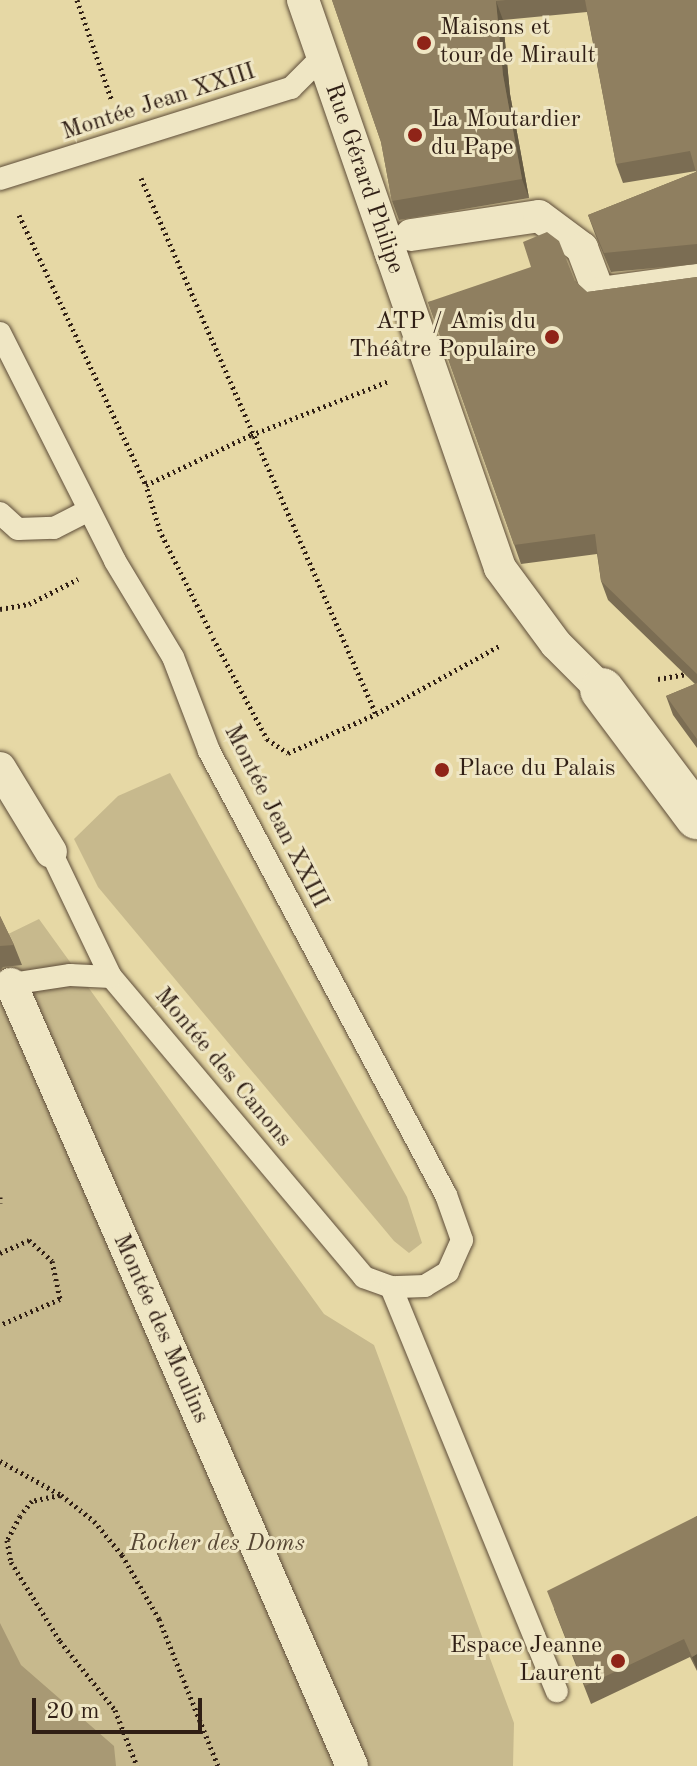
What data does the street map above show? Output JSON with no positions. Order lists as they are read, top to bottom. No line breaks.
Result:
{"streets":{"street":["Rue Gérard Philipe","Montée des Moulins"],"lane":["Montée Jean XXIII","Montée des Canons"]},"crossings":[["Montée Jean XXIII","Rue Gérard Philipe"],["Montée Jean XXIII","Montée des Canons"],["Montée des Canons","Montée des Moulins"]],"parks":["Rocher des Doms"],"places":["Maisons et tour de Mirault","La Moutardier du Pape","ATP / Amis du Théâtre Populaire","Place du Palais","Espace Jeanne Laurent"],"scale_bar":"20 m"}
